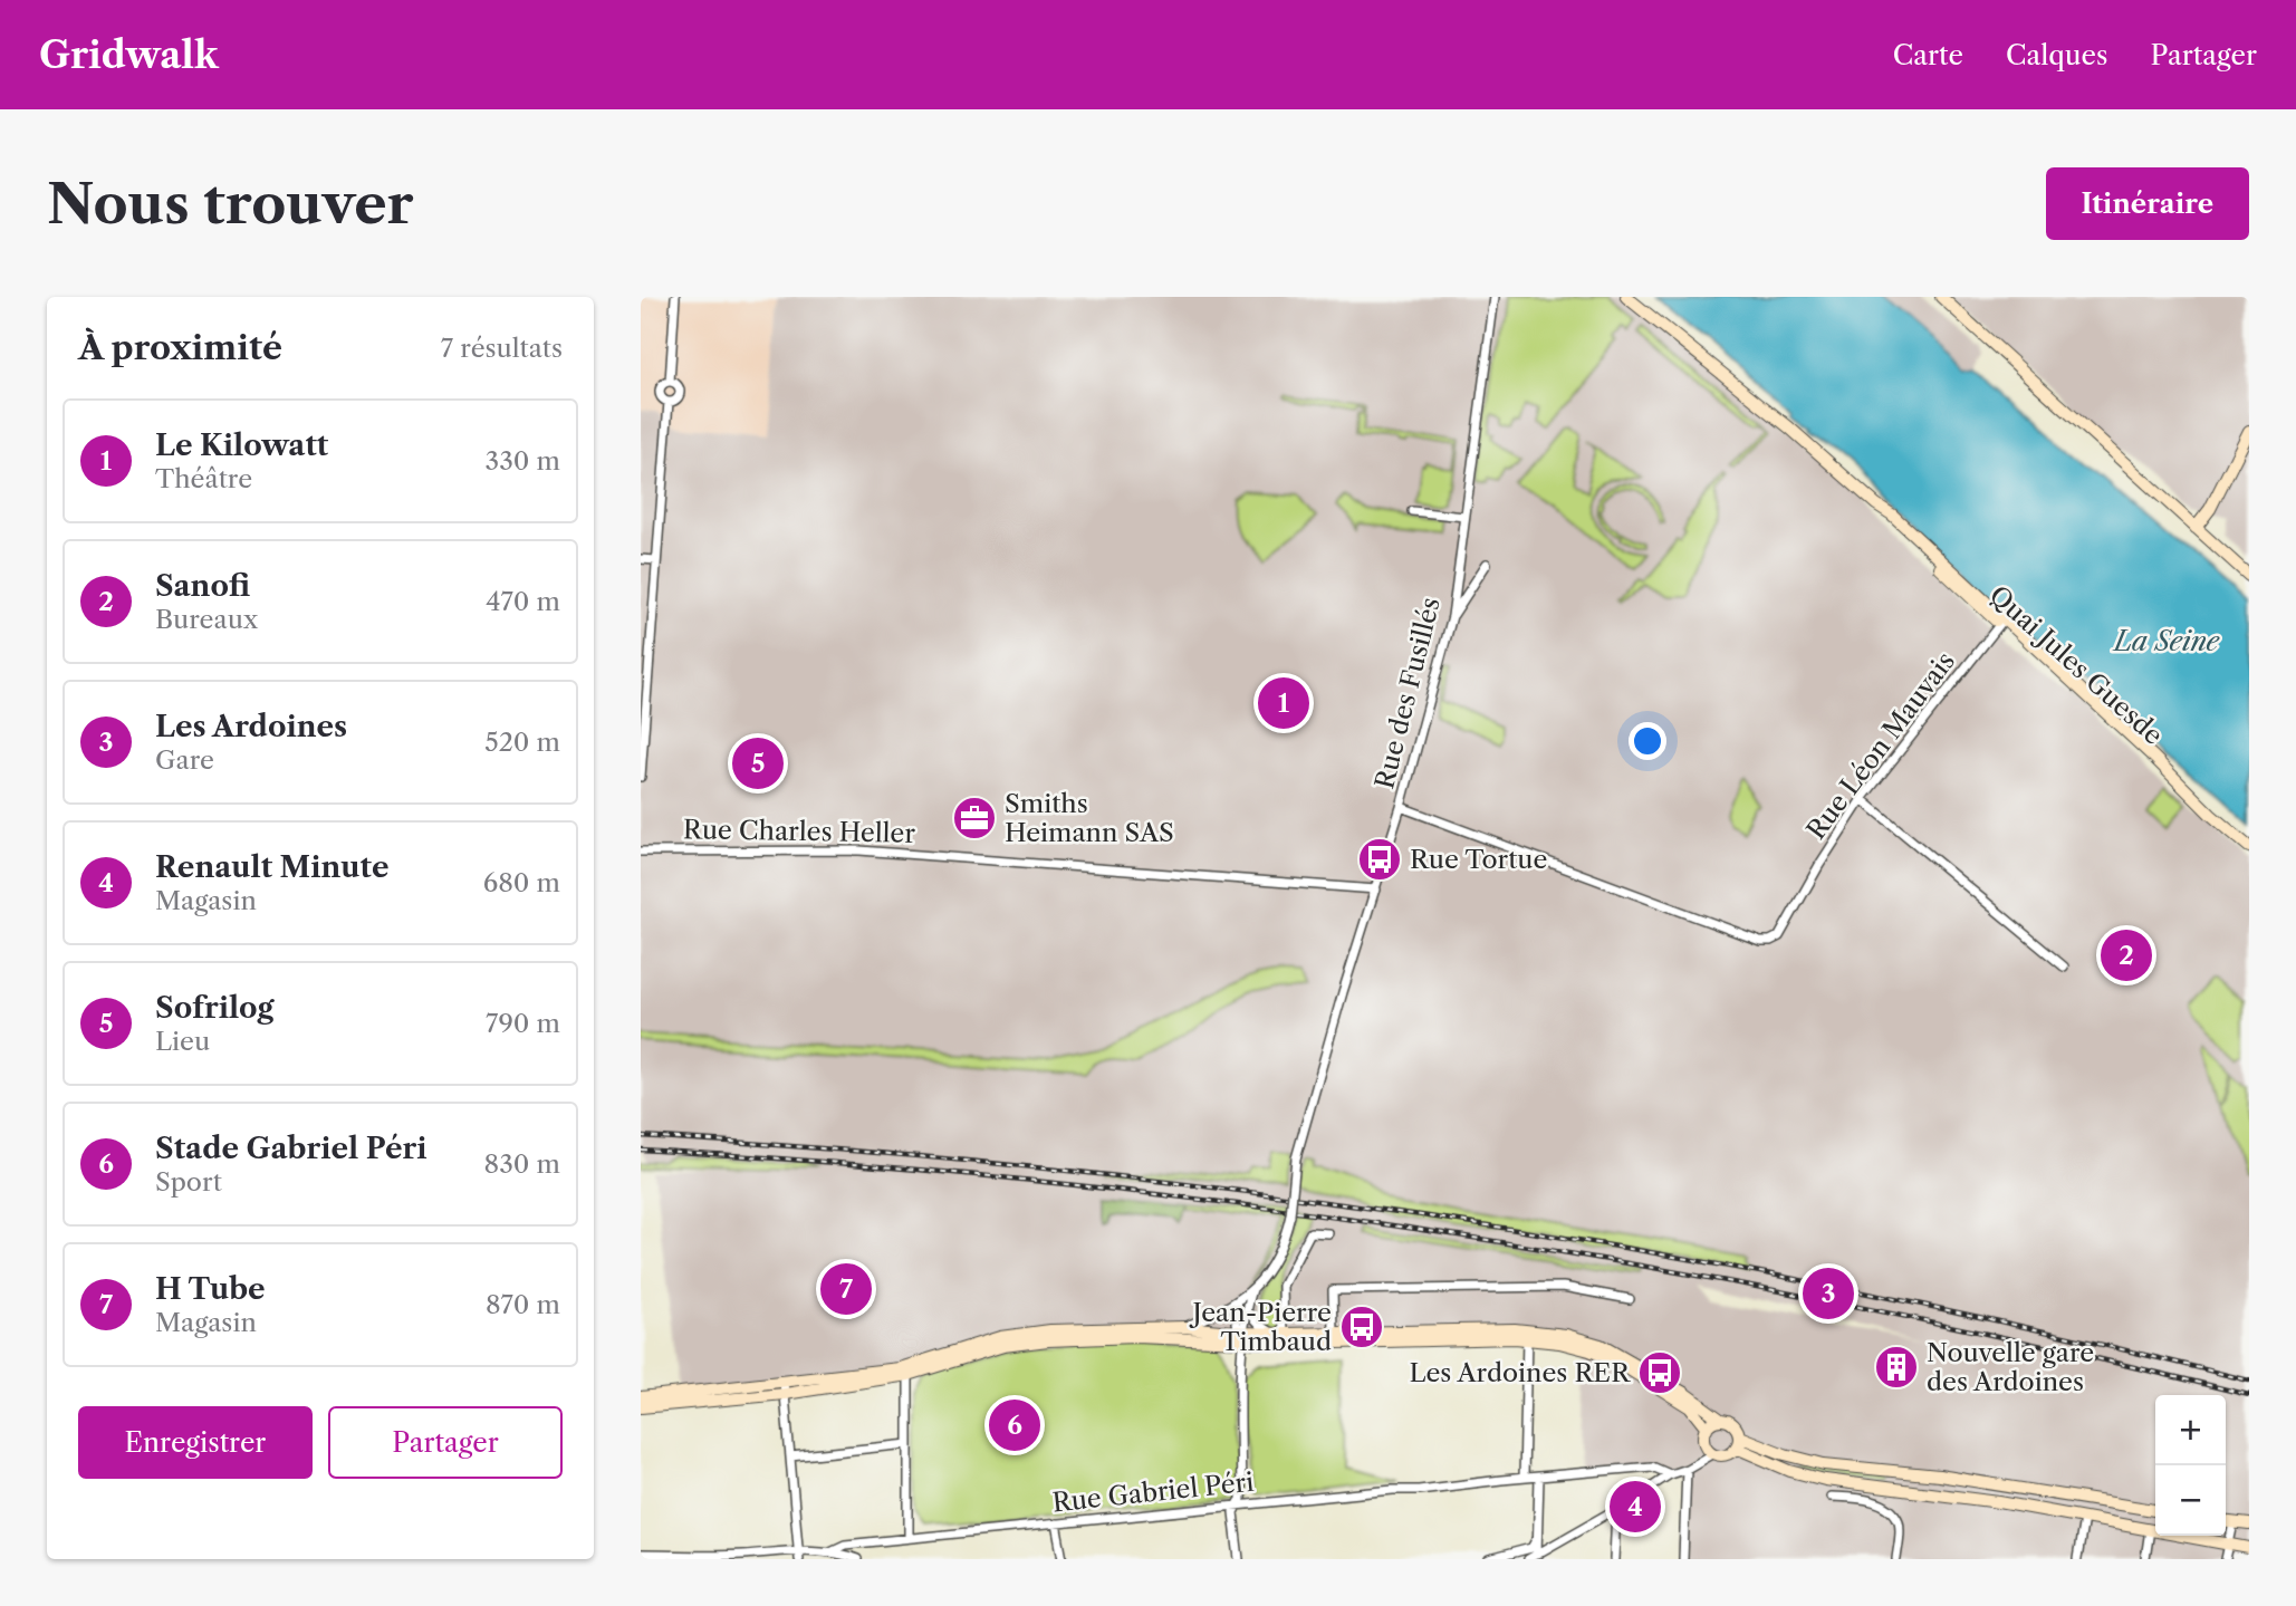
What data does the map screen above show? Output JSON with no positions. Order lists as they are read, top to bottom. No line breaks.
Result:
{"streets":{"street":["Quai Jules Guesde","Rue des Fusillés","Rue Léon Mauvais","Rue Charles Heller","Rue Gabriel Péri"]},"crossings":[["Quai Jules Guesde","Rue Léon Mauvais"],["Rue des Fusillés","Rue Léon Mauvais"],["Rue des Fusillés","Rue Charles Heller"]],"water":["La Seine"],"places":{"office":["Smiths Heimann SAS"],"bus stop":["Rue Tortue","Jean-Pierre Timbaud","Les Ardoines RER"],"building":["Nouvelle gare des Ardoines"]},"page":{"header":"Gridwalk","nav":["Carte","Calques","Partager"],"buttons":["Itinéraire",["Enregistrer","Partager"]],"title":"Nous trouver","heading":["À proximité","7 résultats"],"list":[{"mark":"1","name":"Le Kilowatt","note":"Théâtre","value":"330 m"},{"mark":"2","name":"Sanofi","note":"Bureaux","value":"470 m"},{"mark":"3","name":"Les Ardoines","note":"Gare","value":"520 m"},{"mark":"4","name":"Renault Minute","note":"Magasin","value":"680 m"},{"mark":"5","name":"Sofrilog","note":"Lieu","value":"790 m"},{"mark":"6","name":"Stade Gabriel Péri","note":"Sport","value":"830 m"},{"mark":"7","name":"H Tube","note":"Magasin","value":"870 m"}],"pins":["1","5","2","7","3","6","4"],"map_buttons":["+","−"]}}
